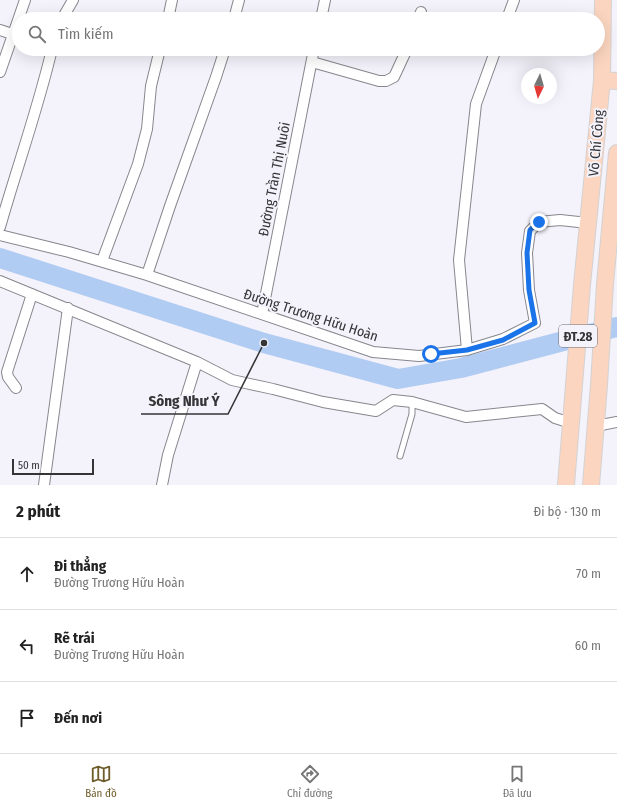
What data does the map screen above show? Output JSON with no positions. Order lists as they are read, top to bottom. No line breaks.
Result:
{"streets":{"main road":["Võ Chí Công","ĐT.28"],"street":["Đường Trần Thị Nuôi","Đường Trương Hữu Hoàn"]},"crossings":[["Võ Chí Công","Đường Trương Hữu Hoàn"],["Võ Chí Công","ĐT.28"],["Đường Trần Thị Nuôi","Đường Trương Hữu Hoàn"]],"places":["Sông Như Ý"],"scale_bar":"50 m","north":"bottom","page":{"search":"Tìm kiếm","scale":"50 m","heading":["2 phút","Đi bộ · 130 m"],"list":[["Đi thẳng","Đường Trương Hữu Hoàn","70 m"],["Rẽ trái","Đường Trương Hữu Hoàn","60 m"],"Đến nơi"],"nav":["Bản đồ","Chỉ đường","Đã lưu"]}}
